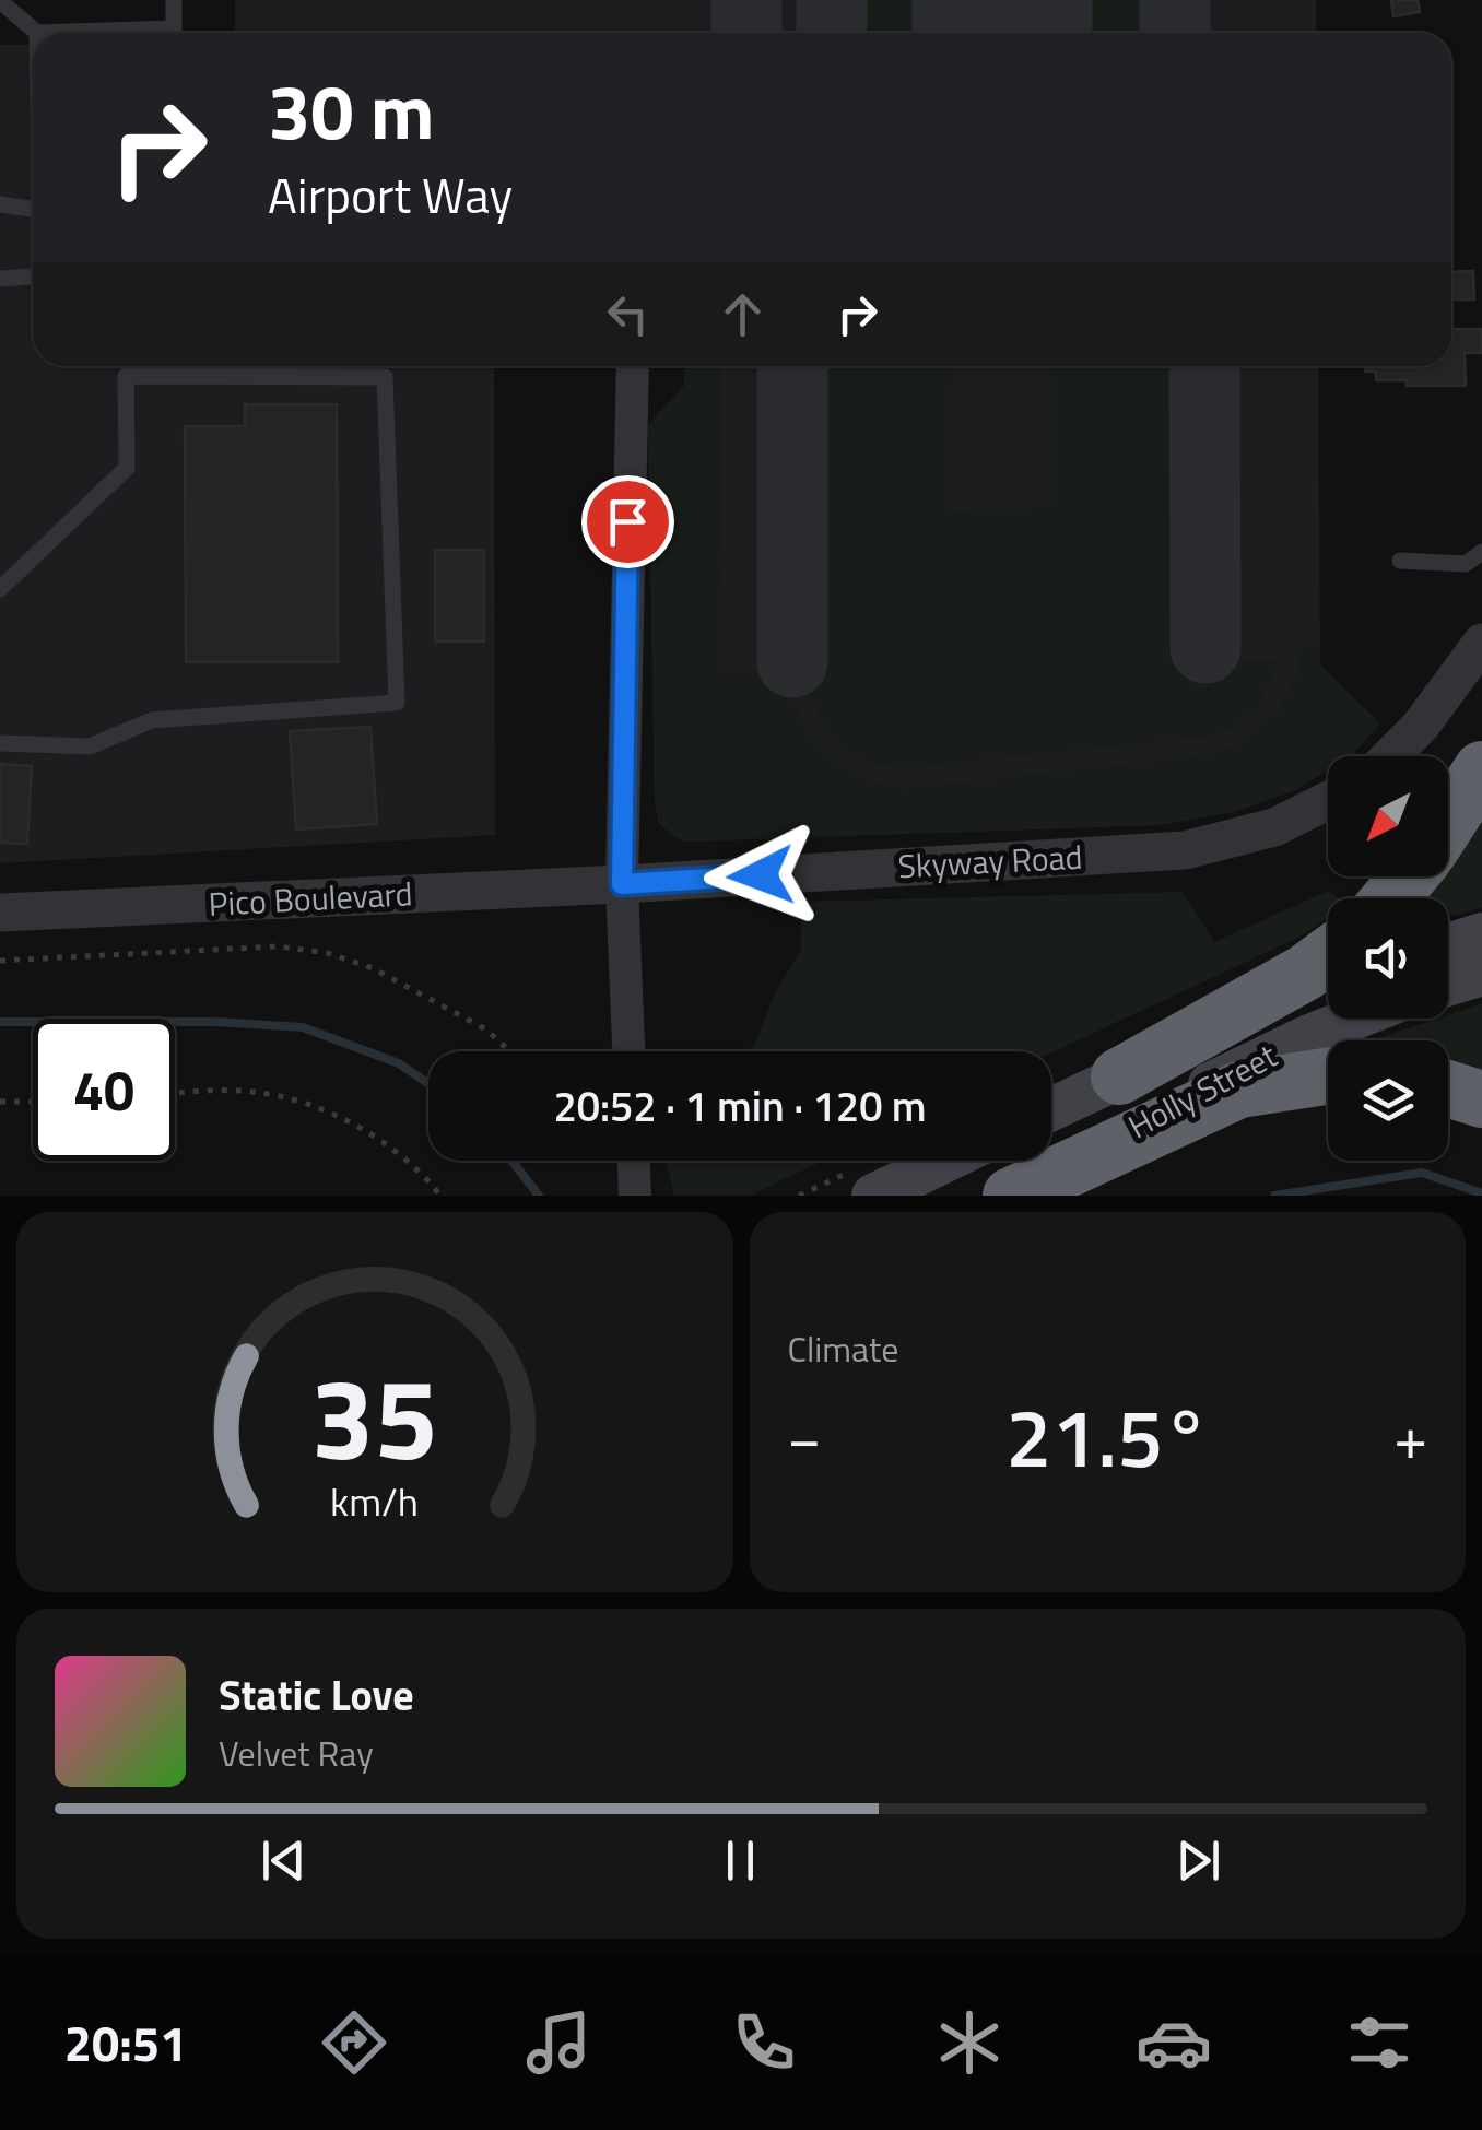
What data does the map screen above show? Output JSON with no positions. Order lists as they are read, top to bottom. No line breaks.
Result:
{"streets":{"main road":["Holly Street"],"street":["Skyway Road","Pico Boulevard"]},"crossings":[["Skyway Road","Pico Boulevard"]],"north":"bottom left","page":{"turn":["30 m","Airport Way"],"limit":"40","trip":"20:52 · 1 min · 120 m","tile":"Climate","heat":["−","21.5°","+"],"song":["Static Love","Velvet Ray"],"tabs":"20:51","gauge":["35","km/h"]}}
